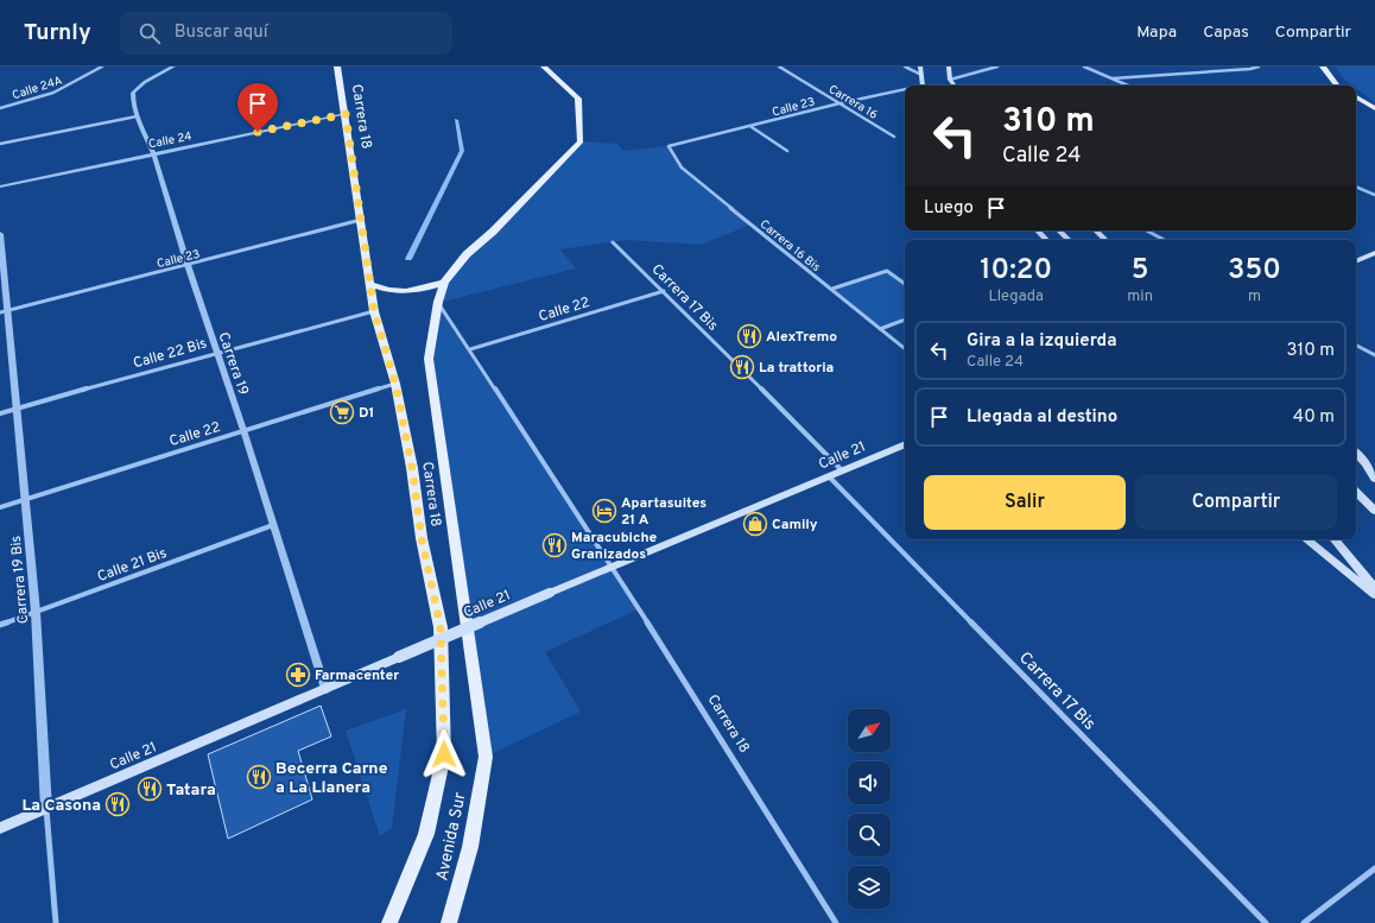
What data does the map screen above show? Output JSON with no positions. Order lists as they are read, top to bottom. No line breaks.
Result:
{"streets":{"main road":["Carrera 18","Calle 21","Avenida Sur"],"street":["Calle 24A","Carrera 16","Calle 23","Calle 24","Carrera 16 Bis","Carrera 17 Bis","Calle 22","Calle 22 Bis","Carrera 19","Calle 21 Bis","Carrera 19 Bis"]},"crossings":[["Carrera 16","Calle 23"],["Calle 23","Carrera 18"],["Calle 23","Carrera 16 Bis"],["Calle 23","Carrera 19"],["Calle 23","Carrera 19 Bis"],["Carrera 18","Calle 24"],["Carrera 18","Calle 22"],["Carrera 18","Calle 22 Bis"],["Carrera 18","Calle 21"],["Carrera 18","Avenida Sur"],["Calle 24","Carrera 19"],["Carrera 17 Bis","Calle 22"],["Carrera 17 Bis","Calle 21"],["Calle 22","Carrera 19"],["Calle 22","Carrera 19 Bis"],["Calle 22 Bis","Carrera 19"],["Calle 22 Bis","Carrera 19 Bis"],["Carrera 19","Calle 21"],["Carrera 19","Calle 21 Bis"],["Calle 21","Carrera 19 Bis"],["Calle 21 Bis","Carrera 19 Bis"]],"places":{"restaurant":["AlexTremo","La trattoria","Maracubiche Granizados","Becerra Carne a La Llanera","Tatara","La Casona"],"supermarket":["D1"],"hotel":["Apartasuites 21 A"],"shop":["Camily"],"pharmacy":["Farmacenter"]},"north":"top right","page":{"header":"Turnly","search":"Buscar aquí","nav":["Mapa","Capas","Compartir"],"turn":["310 m","Calle 24"],"then":"Luego","eta":["10:20","Llegada","5","min","350","m"],"list":[{"name":"Gira a la izquierda","note":"Calle 24","value":"310 m"},{"name":"Llegada al destino","value":"40 m"}],"buttons":["Salir","Compartir"]}}
